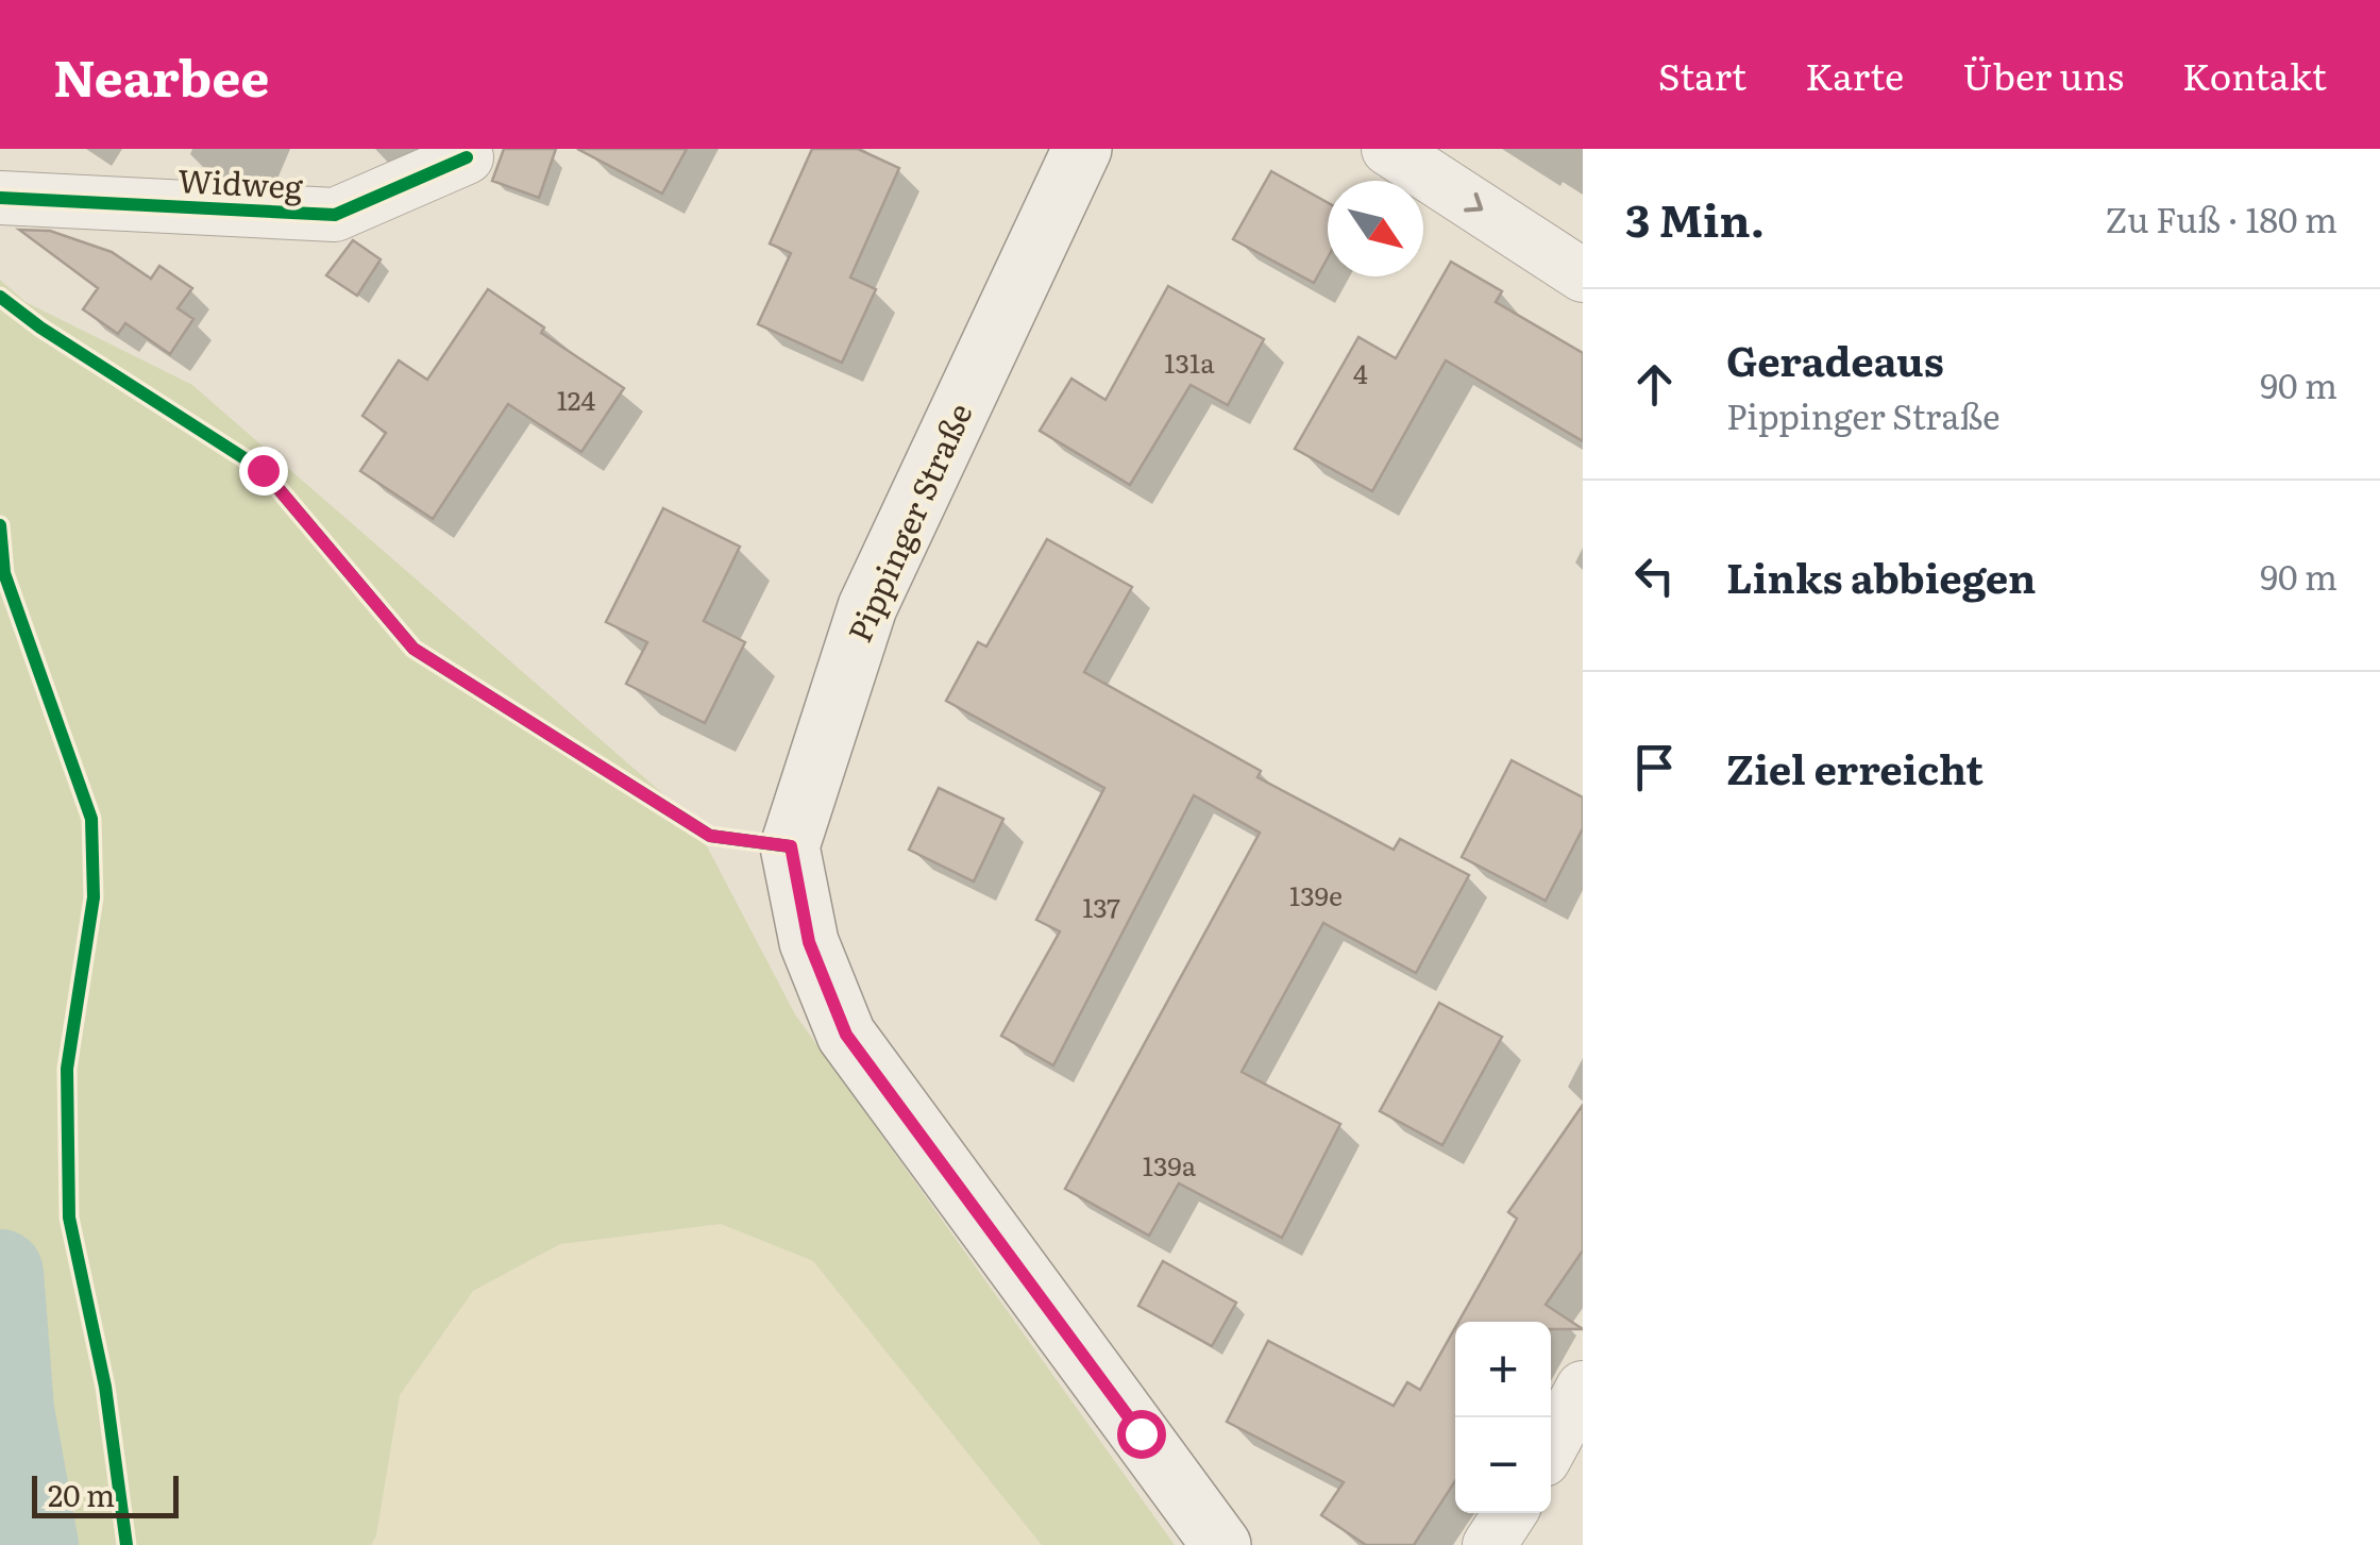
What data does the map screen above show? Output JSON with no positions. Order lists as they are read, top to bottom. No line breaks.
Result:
{"streets":{"main road":["Pippinger Straße"],"street":["Widweg"]},"house_numbers":["131a","4","124","139e","137","139a"],"scale_bar":"20 m","north":"bottom right","page":{"header":"Nearbee","nav":["Start","Karte","Über uns","Kontakt"],"heading":["3 Min.","Zu Fuß · 180 m"],"list":[["Geradeaus","Pippinger Straße","90 m"],["Links abbiegen","90 m"],"Ziel erreicht"],"map_buttons":["+","−"],"scale":"20 m"}}
